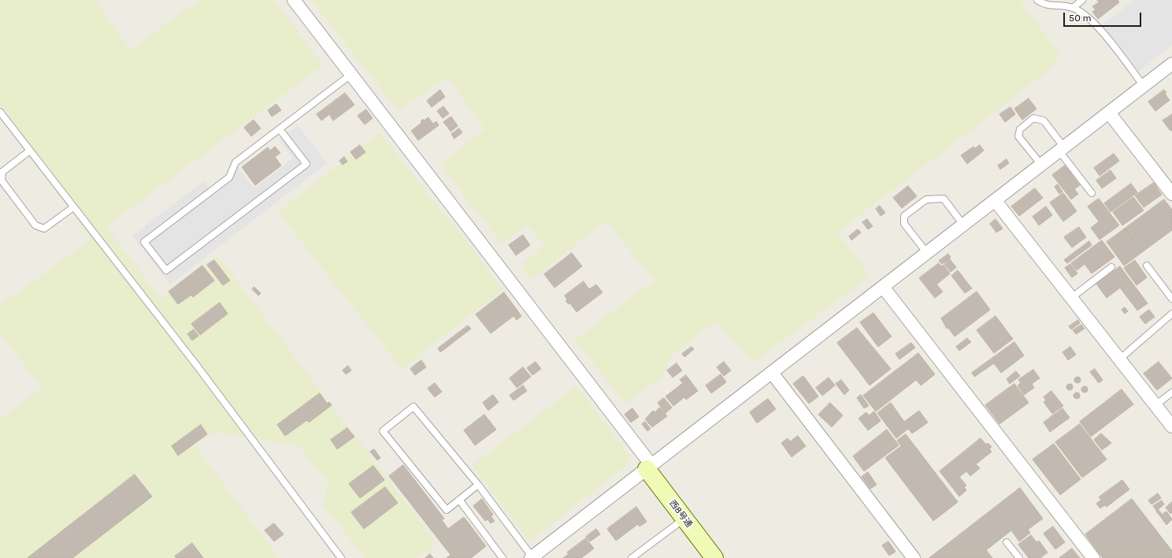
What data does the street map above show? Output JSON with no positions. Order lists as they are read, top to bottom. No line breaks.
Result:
{"streets":{"street":["西8号通"]},"scale_bar":"50 m"}
